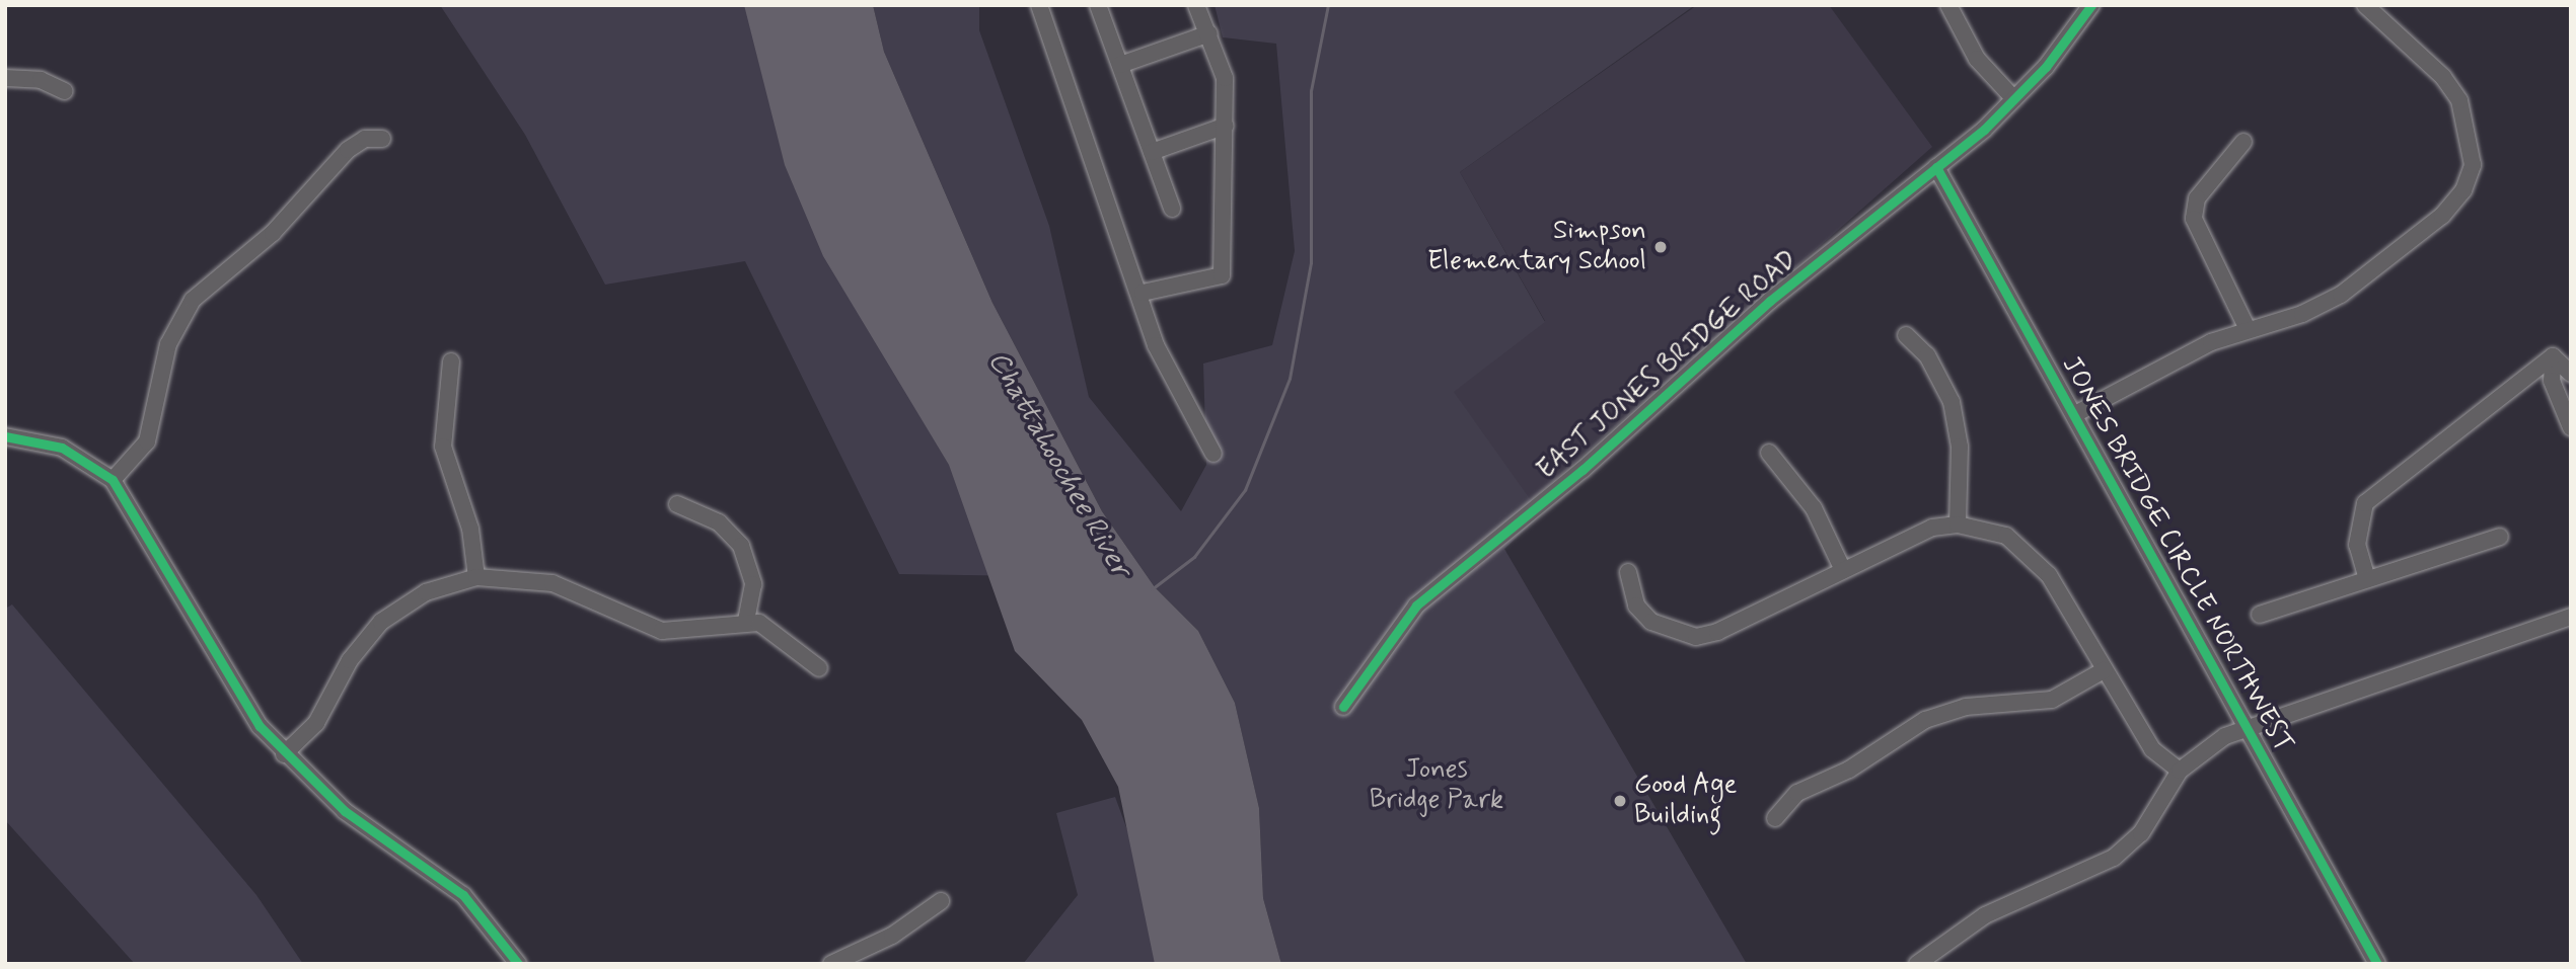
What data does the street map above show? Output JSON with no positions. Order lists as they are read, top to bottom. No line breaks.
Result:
{"streets":{"street":["EAST JONES BRIDGE ROAD","JONES BRIDGE CIRCLE NORTHWEST"]},"crossings":[["EAST JONES BRIDGE ROAD","JONES BRIDGE CIRCLE NORTHWEST"]],"water":["Chattahoochee River"],"parks":["Jones Bridge Park"],"places":["Simpson Elementary School","Good Age Building"]}
